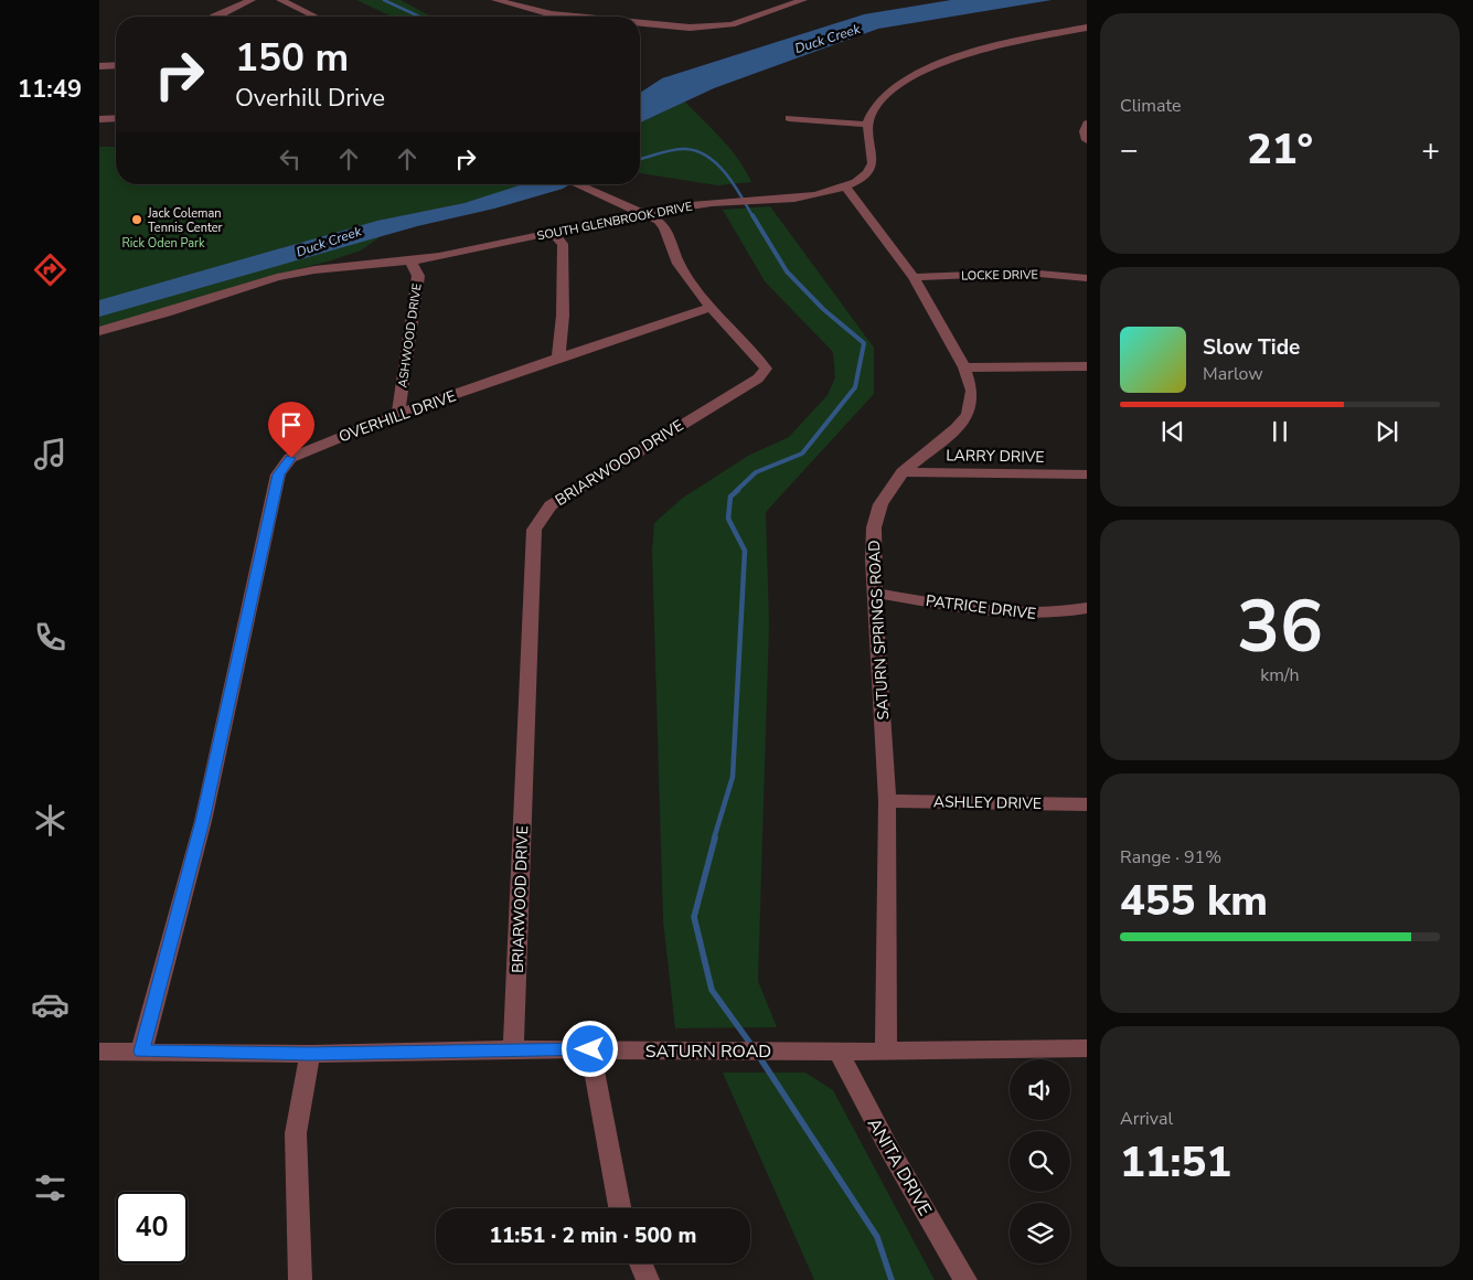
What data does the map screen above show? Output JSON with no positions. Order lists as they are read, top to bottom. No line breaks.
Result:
{"streets":{"street":["SOUTH GLENBROOK DRIVE","LOCKE DRIVE","ASHWOOD DRIVE","OVERHILL DRIVE","LARRY DRIVE","BRIARWOOD DRIVE","PATRICE DRIVE","SATURN SPRINGS ROAD","ASHLEY DRIVE","SATURN ROAD","ANITA DRIVE"]},"crossings":[["SOUTH GLENBROOK DRIVE","ASHWOOD DRIVE"],["SOUTH GLENBROOK DRIVE","BRIARWOOD DRIVE"],["SOUTH GLENBROOK DRIVE","SATURN SPRINGS ROAD"],["LOCKE DRIVE","SATURN SPRINGS ROAD"],["ASHWOOD DRIVE","OVERHILL DRIVE"],["OVERHILL DRIVE","BRIARWOOD DRIVE"],["OVERHILL DRIVE","SATURN ROAD"],["LARRY DRIVE","SATURN SPRINGS ROAD"],["BRIARWOOD DRIVE","SATURN ROAD"],["PATRICE DRIVE","SATURN SPRINGS ROAD"],["SATURN SPRINGS ROAD","ASHLEY DRIVE"],["SATURN SPRINGS ROAD","SATURN ROAD"],["SATURN ROAD","ANITA DRIVE"]],"water":["Duck Creek"],"parks":["Rick Oden Park"],"places":["Jack Coleman Tennis Center"],"page":{"tabs":"11:49","tile":["Climate",["36","km/h"],["Range · 91%","455 km"],["Arrival","11:51"]],"turn":["150 m","Overhill Drive"],"heat":["−","21°","+"],"song":["Slow Tide","Marlow"],"limit":"40","trip":"11:51 · 2 min · 500 m"}}
